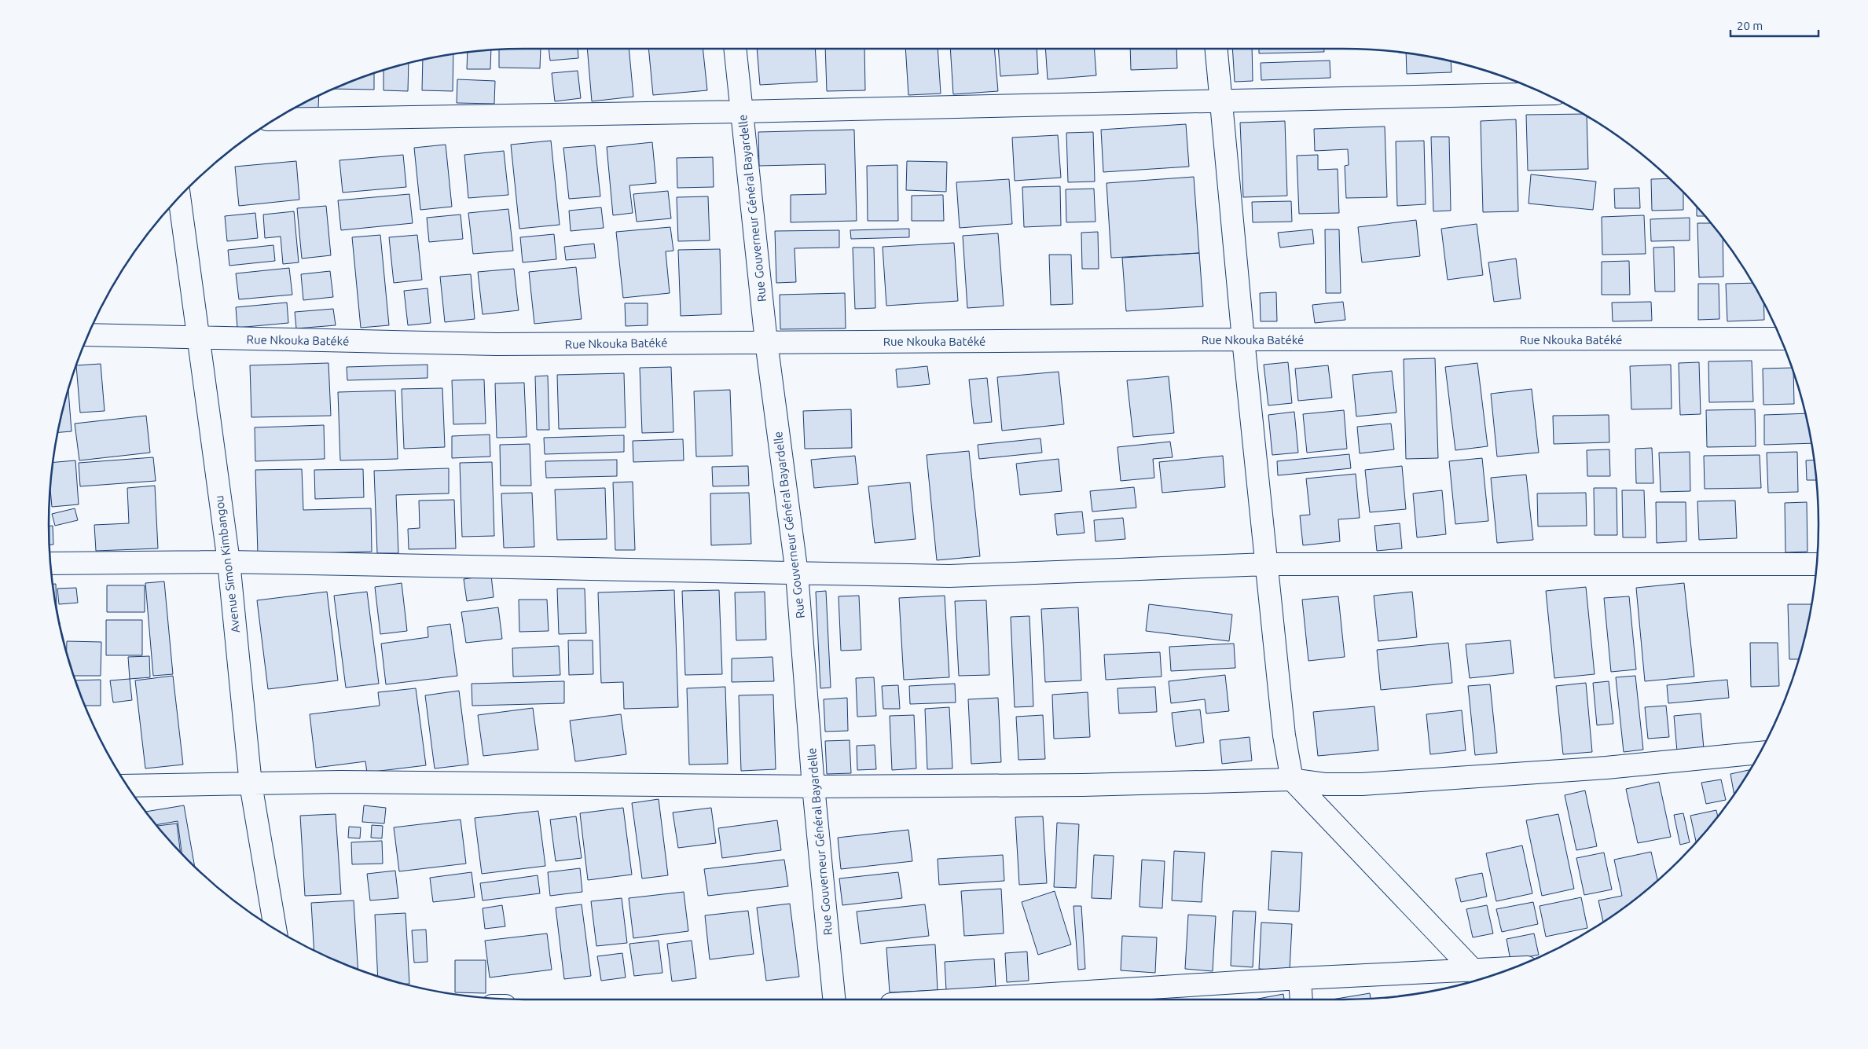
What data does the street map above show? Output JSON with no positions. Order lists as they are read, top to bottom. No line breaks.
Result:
{"streets":{"street":["Rue Gouverneur Général Bayardelle","Rue Nkouka Batéké","Avenue Simon Kimbangou"]},"crossings":[["Rue Gouverneur Général Bayardelle","Rue Nkouka Batéké"],["Rue Nkouka Batéké","Avenue Simon Kimbangou"]],"scale_bar":"20 m"}
